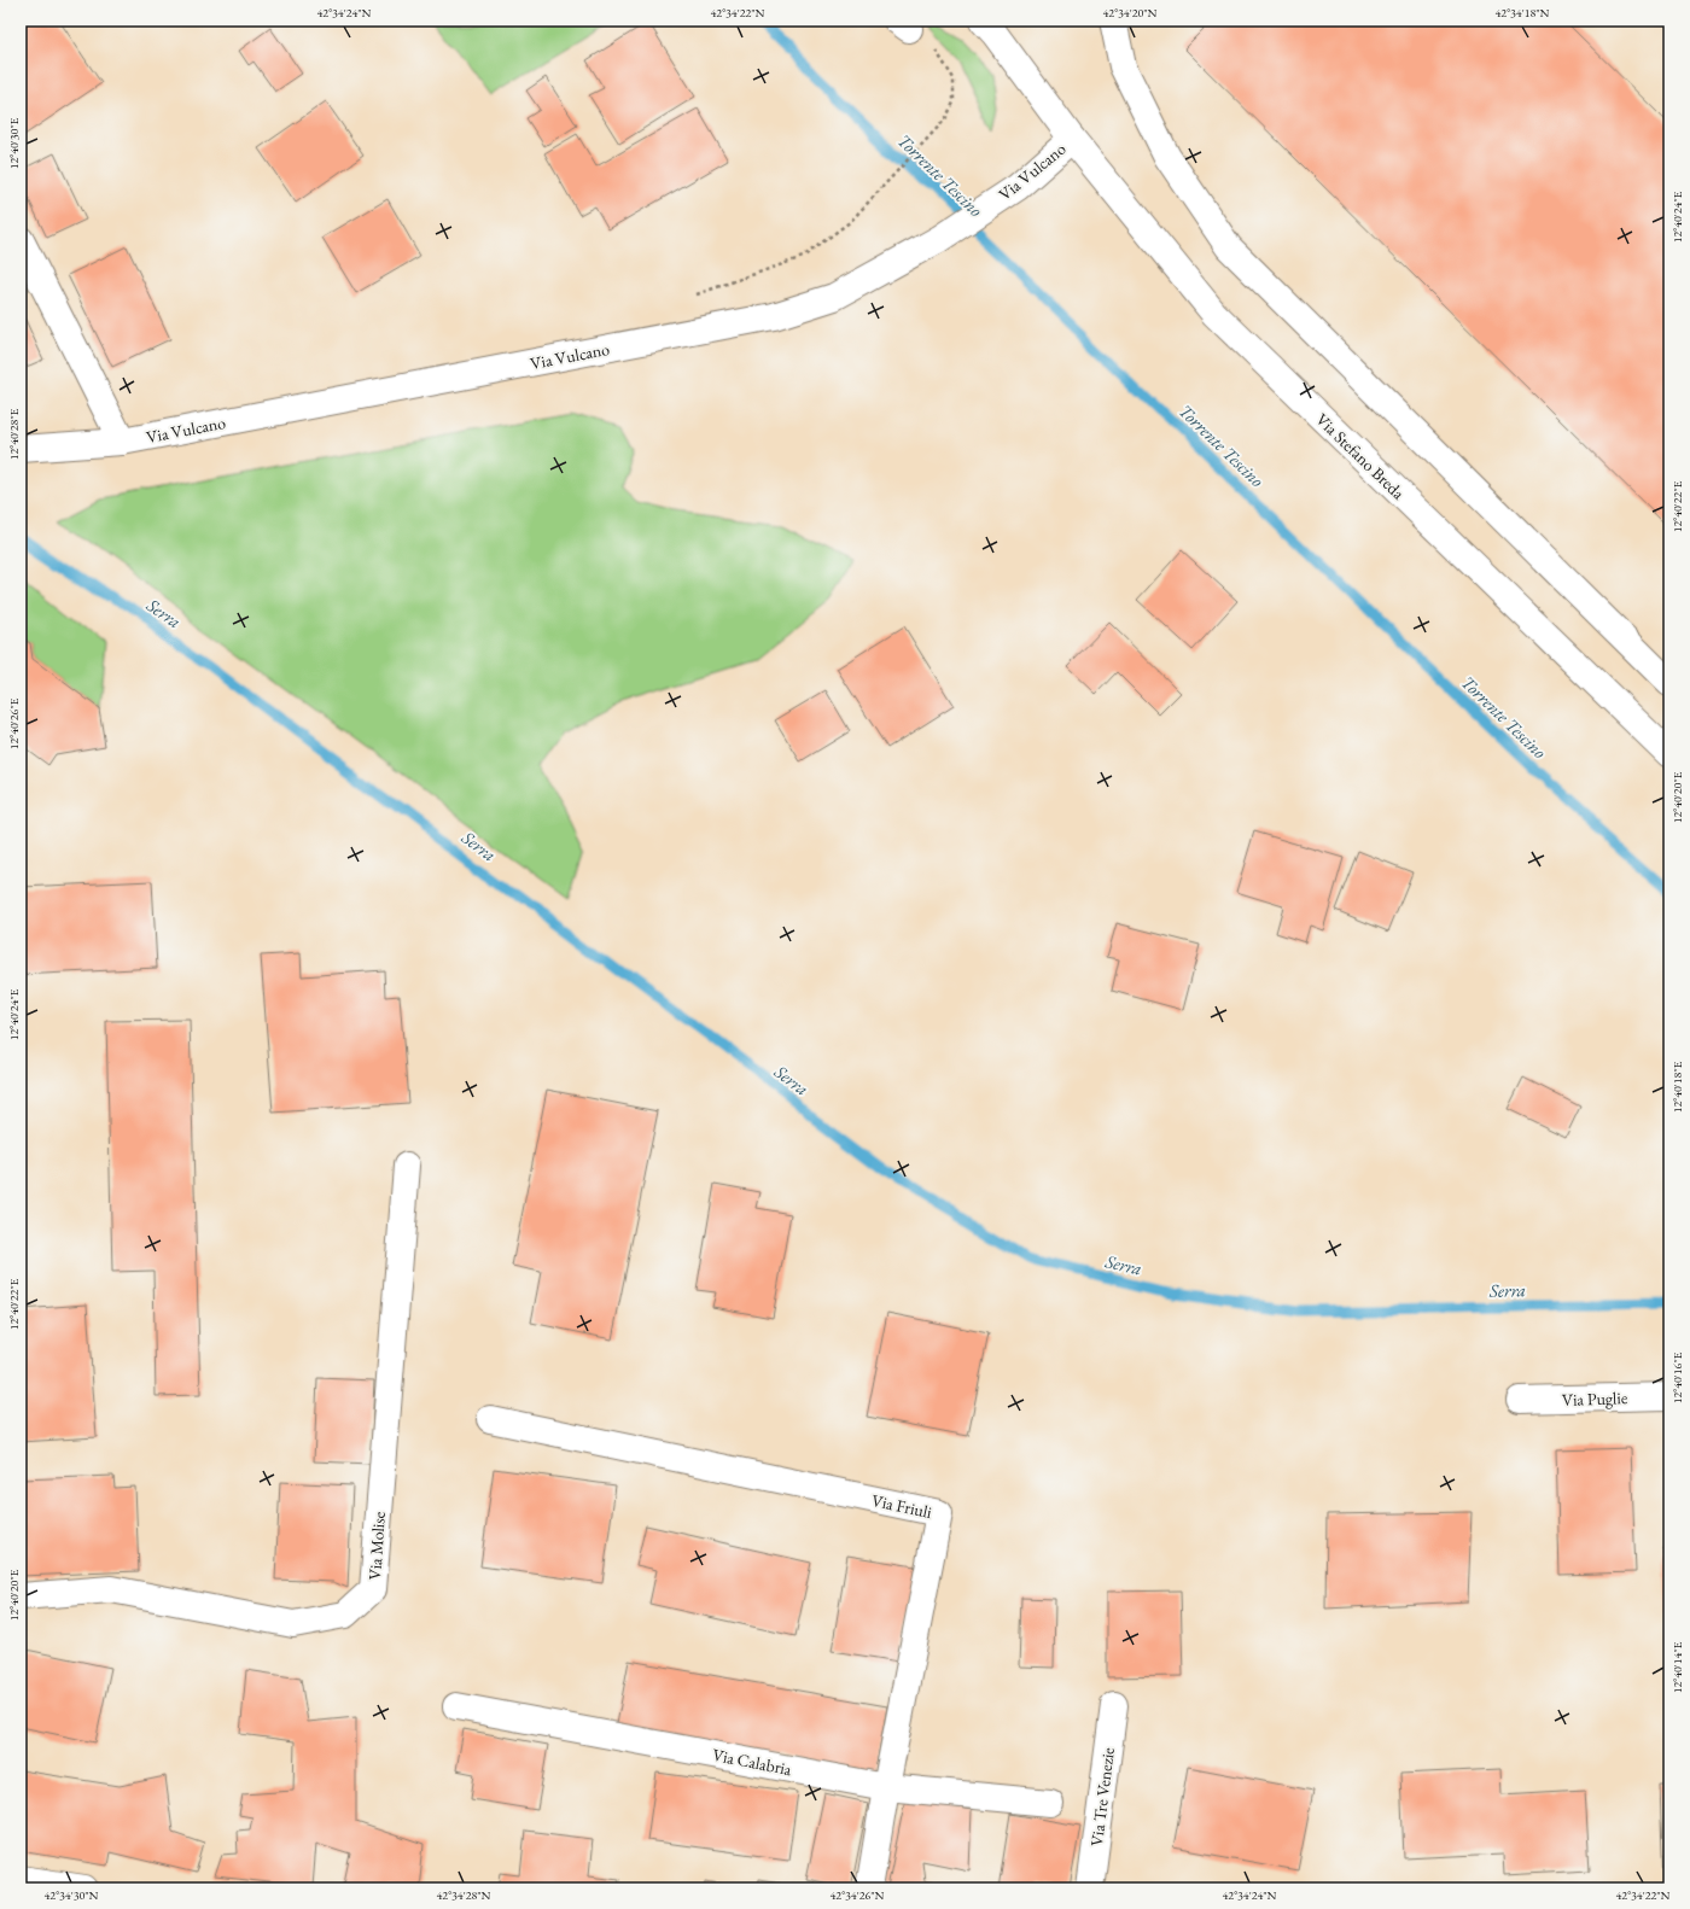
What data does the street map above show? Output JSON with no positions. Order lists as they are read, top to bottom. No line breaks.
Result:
{"streets":{"street":["Via Vulcano","Via Stefano Breda","Via Puglie","Via Friuli","Via Molise","Via Calabria","Via Tre Venezie"]},"crossings":[["Via Vulcano","Via Stefano Breda"],["Via Friuli","Via Calabria"]],"water":["Torrente Tescino","Serra"],"coordinates":["42°34'24\"N","42°34'22\"N","42°34'20\"N","42°34'18\"N","12°40'30\"E","12°40'24\"E","12°40'28\"E","12°40'22\"E","12°40'26\"E","12°40'20\"E","12°40'18\"E","12°40'16\"E","12°40'14\"E","42°34'30\"N","42°34'28\"N","42°34'26\"N"]}
